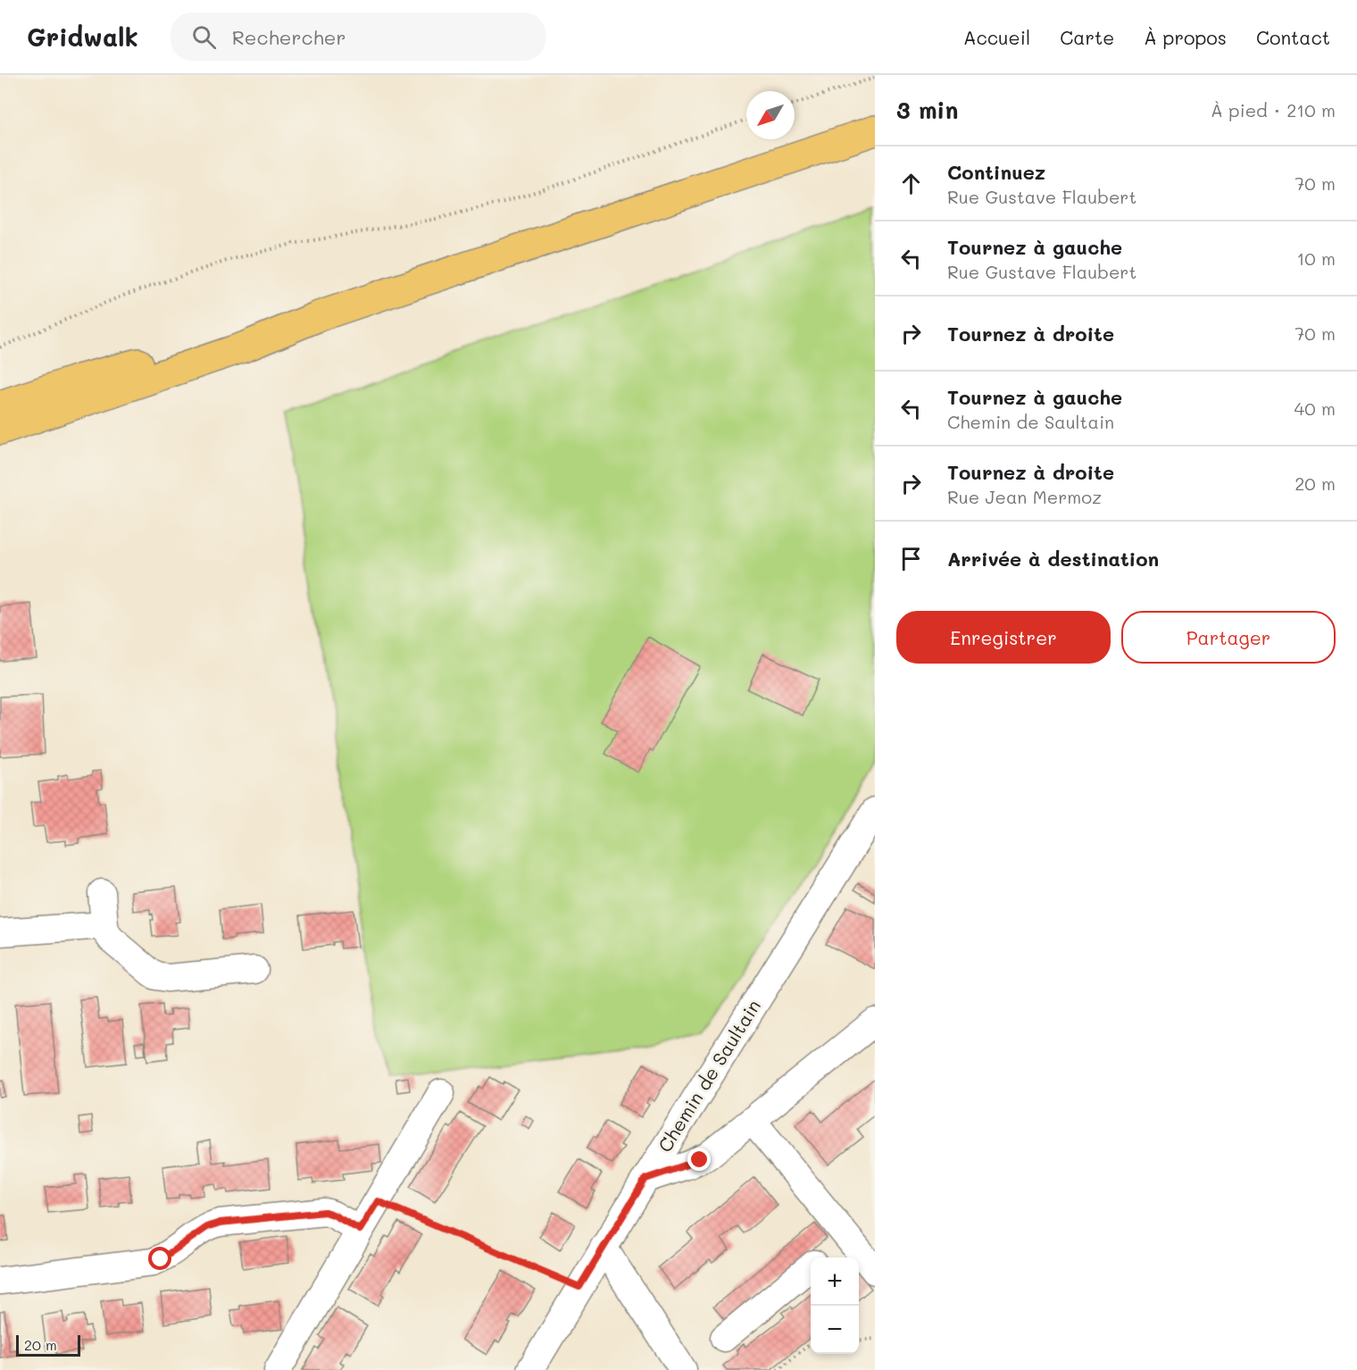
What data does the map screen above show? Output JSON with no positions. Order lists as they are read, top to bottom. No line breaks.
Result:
{"streets":{"street":["Chemin de Saultain"]},"scale_bar":"20 m","north":"bottom left","page":{"header":"Gridwalk","search":"Rechercher","nav":["Accueil","Carte","À propos","Contact"],"heading":["3 min","À pied · 210 m"],"list":[["Continuez","Rue Gustave Flaubert","70 m"],["Tournez à gauche","Rue Gustave Flaubert","10 m"],["Tournez à droite","70 m"],["Tournez à gauche","Chemin de Saultain","40 m"],["Tournez à droite","Rue Jean Mermoz","20 m"],"Arrivée à destination"],"buttons":["Enregistrer","Partager"],"map_buttons":["+","−"],"scale":"20 m"}}
